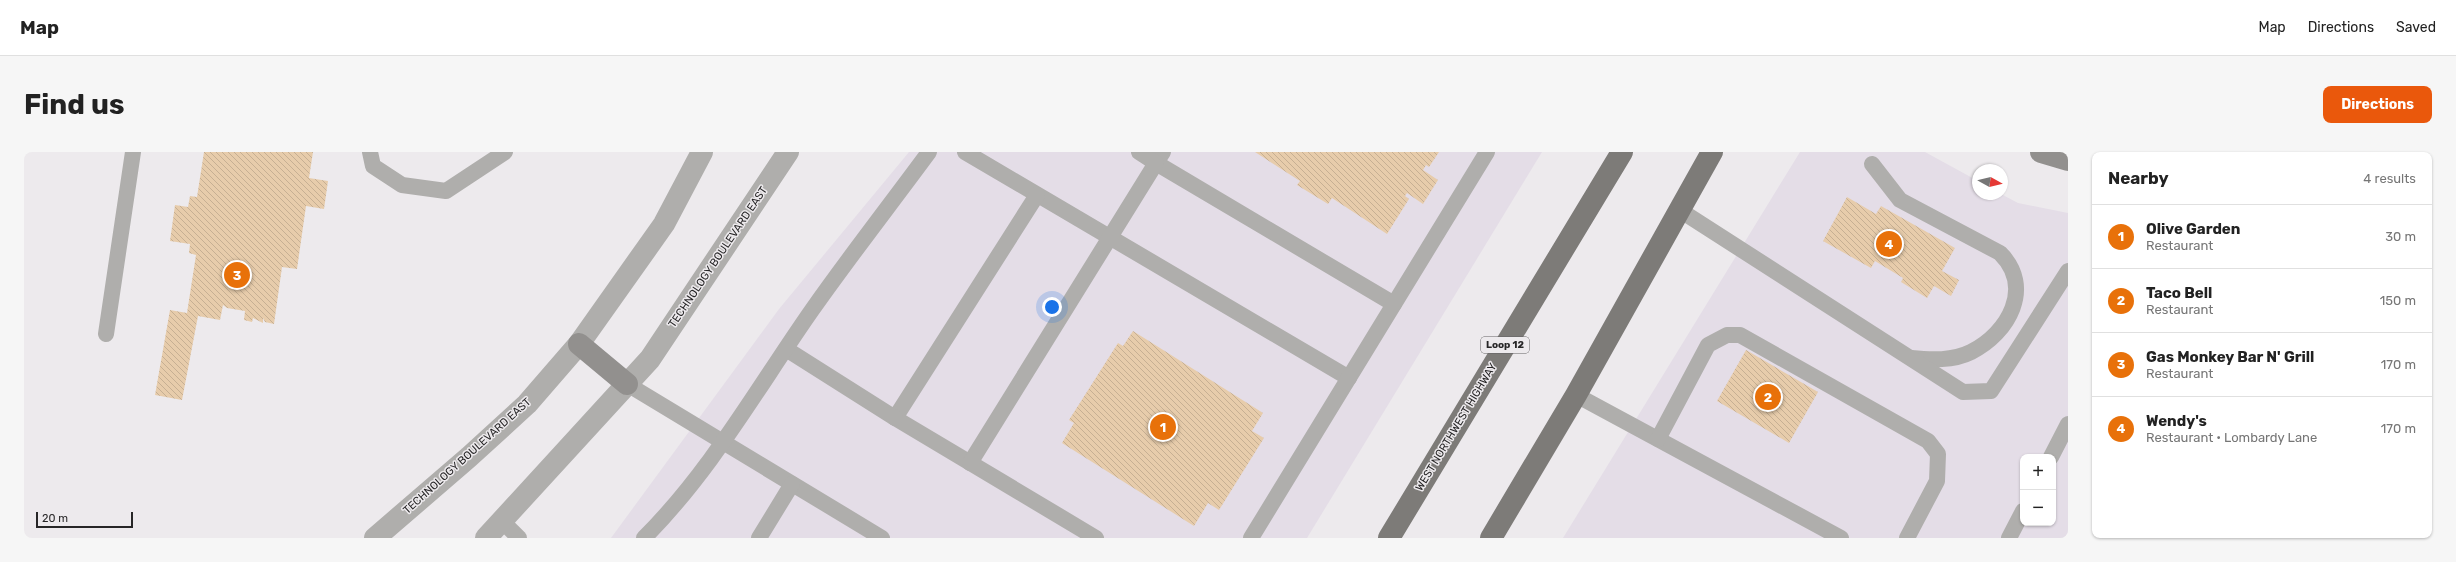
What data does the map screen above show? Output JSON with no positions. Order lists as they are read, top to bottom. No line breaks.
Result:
{"streets":{"main road":["Loop 12","WEST NORTHWEST HIGHWAY"],"street":["TECHNOLOGY BOULEVARD EAST"]},"scale_bar":"20 m","north":"right","page":{"header":"Map","nav":["Map","Directions","Saved"],"buttons":"Directions","title":"Find us","heading":["Nearby","4 results"],"list":[{"mark":"1","name":"Olive Garden","note":"Restaurant","value":"30 m"},{"mark":"2","name":"Taco Bell","note":"Restaurant","value":"150 m"},{"mark":"3","name":"Gas Monkey Bar N' Grill","note":"Restaurant","value":"170 m"},{"mark":"4","name":"Wendy's","note":"Restaurant · Lombardy Lane","value":"170 m"}],"pins":["4","3","2","1"],"map_buttons":["+","−"],"scale":"20 m"}}
